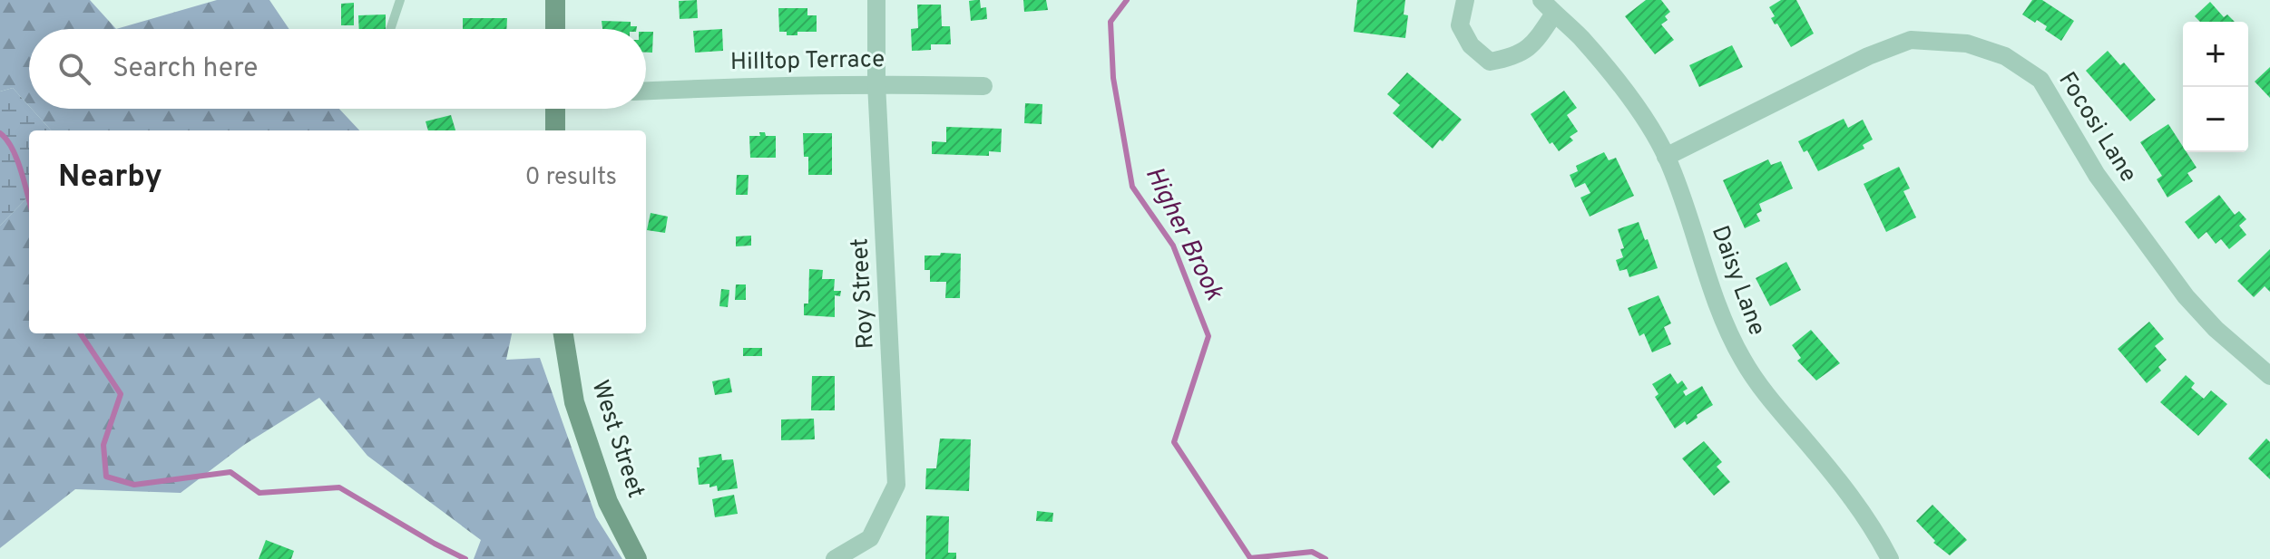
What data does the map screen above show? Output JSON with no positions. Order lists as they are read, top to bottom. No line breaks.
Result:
{"streets":{"main road":["West Street"],"street":["Hilltop Terrace","Focosi Lane","Daisy Lane","Roy Street"]},"crossings":[["Hilltop Terrace","Roy Street"],["Focosi Lane","Daisy Lane"]],"water":["Higher Brook"],"page":{"map_buttons":["+","−"],"search":"Search here","heading":["Nearby","0 results"]}}
